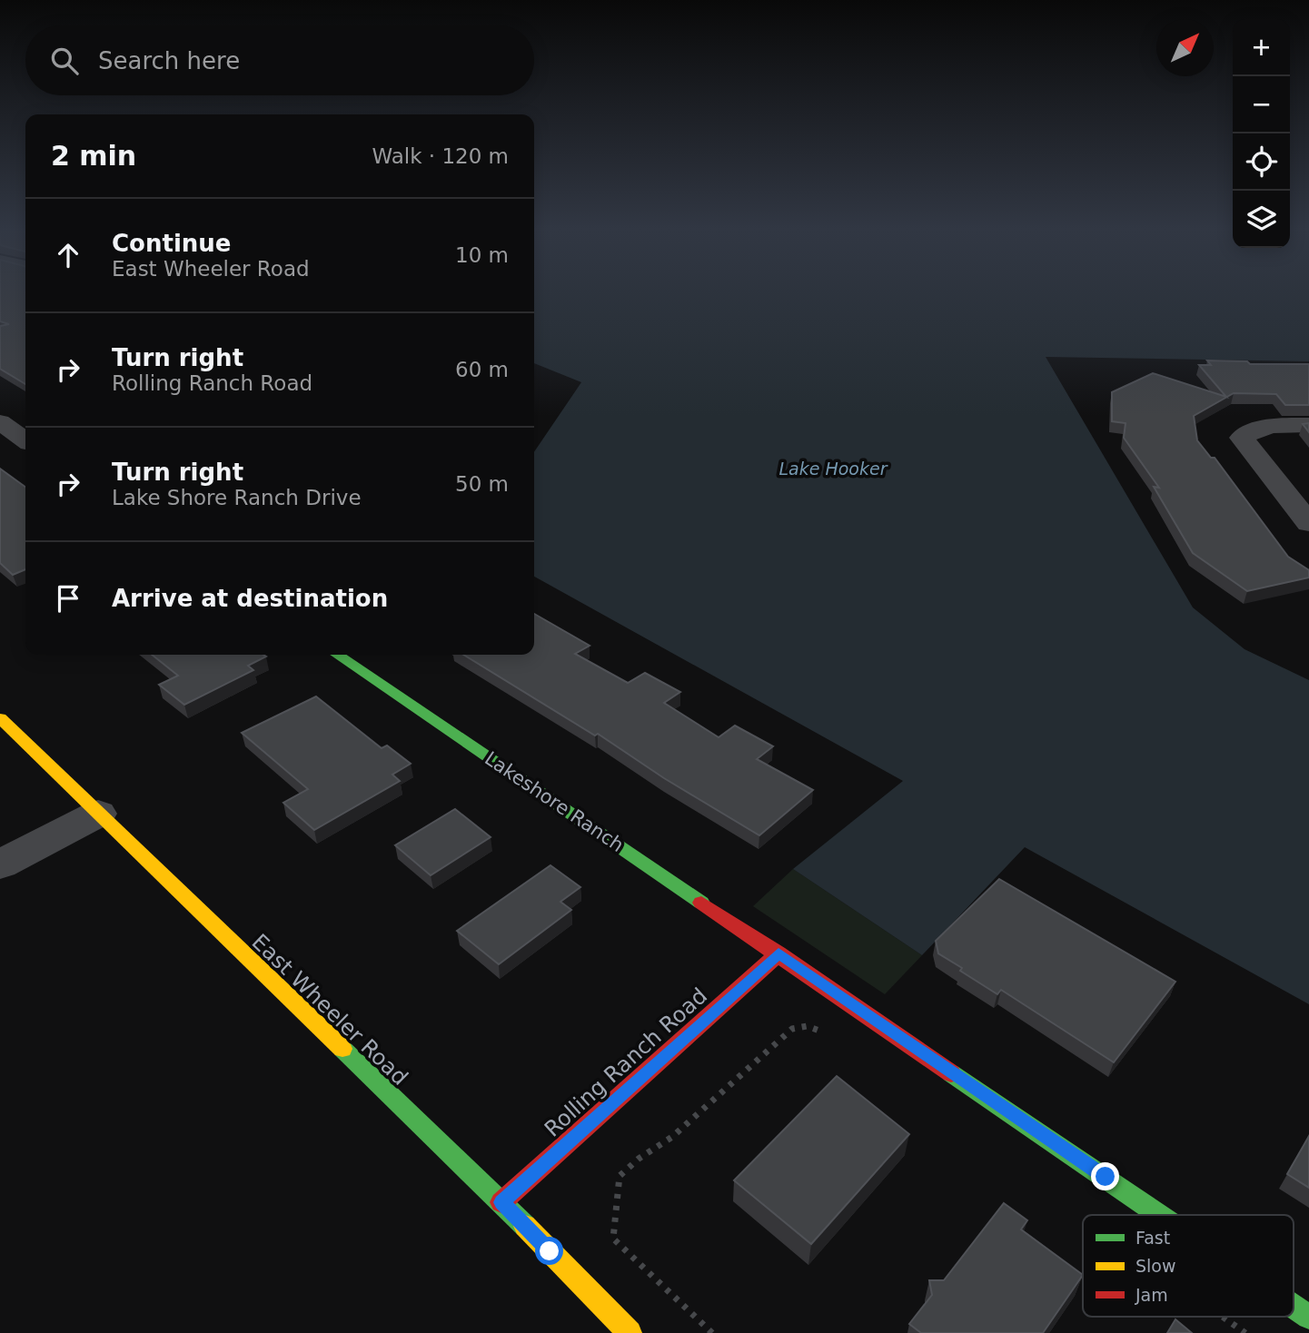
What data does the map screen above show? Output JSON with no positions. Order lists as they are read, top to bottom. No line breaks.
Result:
{"streets":{"street":["Lakeshore Ranch","East Wheeler Road","Rolling Ranch Road"]},"crossings":[["Lakeshore Ranch","Rolling Ranch Road"],["East Wheeler Road","Rolling Ranch Road"]],"water":["Lake Hooker"],"legend":["Fast","Slow","Jam"],"north":"top right","page":{"map_buttons":["+","−"],"search":"Search here","heading":["2 min","Walk · 120 m"],"list":[["Continue","East Wheeler Road","10 m"],["Turn right","Rolling Ranch Road","60 m"],["Turn right","Lake Shore Ranch Drive","50 m"],"Arrive at destination"]}}
